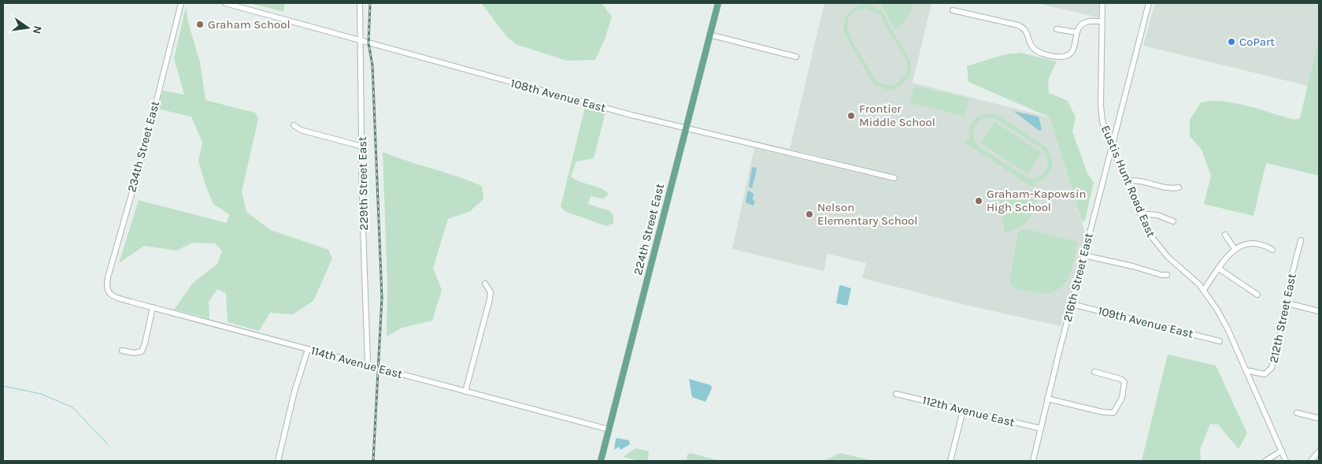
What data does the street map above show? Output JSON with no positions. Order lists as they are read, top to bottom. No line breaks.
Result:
{"streets":{"main road":["224th Street East"],"street":["108th Avenue East","234th Street East","Eustis Hunt Road East","229th Street East","216th Street East","212th Street East","109th Avenue East","114th Avenue East","112th Avenue East"]},"crossings":[["108th Avenue East","229th Street East"],["108th Avenue East","224th Street East"],["234th Street East","114th Avenue East"],["Eustis Hunt Road East","216th Street East"],["Eustis Hunt Road East","212th Street East"],["229th Street East","114th Avenue East"],["224th Street East","114th Avenue East"],["216th Street East","109th Avenue East"],["216th Street East","112th Avenue East"]],"places":["Graham School","CoPart","Frontier Middle School","Graham-Kapowsin High School","Nelson Elementary School"],"north":"right"}
